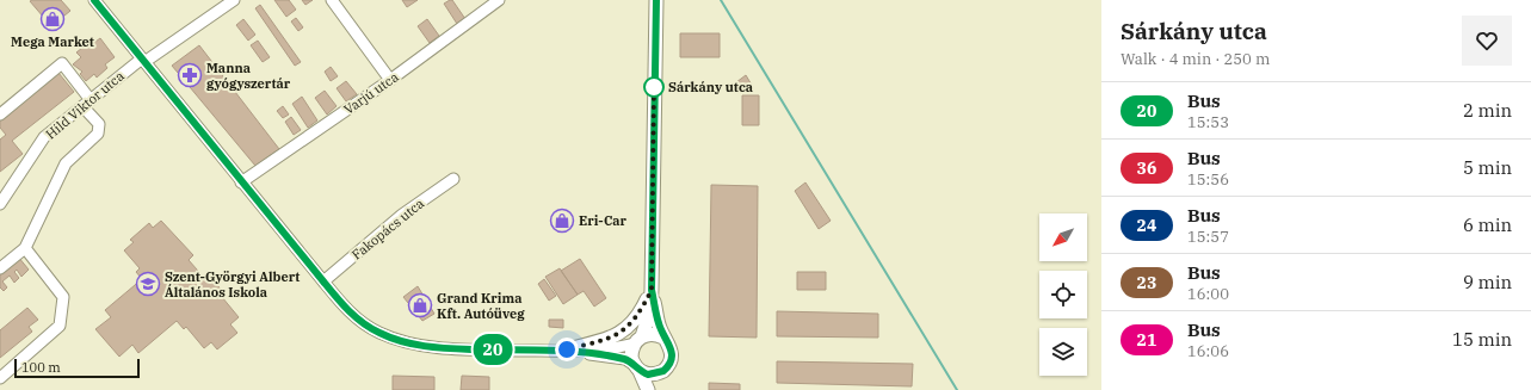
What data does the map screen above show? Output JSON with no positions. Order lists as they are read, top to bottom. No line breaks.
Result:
{"streets":{"street":["Varjú utca","Hild Viktor utca","Fakopács utca"]},"places":{"shop":["Mega Market","Eri-Car","Grand Krima Kft. Autóüveg"],"pharmacy":["Manna gyógyszertár"],"other":["Sárkány utca"],"school or university":["Szent-Györgyi Albert Általános Iskola"]},"lines":["bus line 20"],"scale_bar":"100 m","north":"bottom left","page":{"on_map":"20","heading":["Sárkány utca","Walk · 4 min · 250 m"],"list":[{"mark":"20","name":"Bus","note":"15:53","value":"2 min"},{"mark":"36","name":"Bus","note":"15:56","value":"5 min"},{"mark":"24","name":"Bus","note":"15:57","value":"6 min"},{"mark":"23","name":"Bus","note":"16:00","value":"9 min"},{"mark":"21","name":"Bus","note":"16:06","value":"15 min"}],"scale":"100 m"}}
